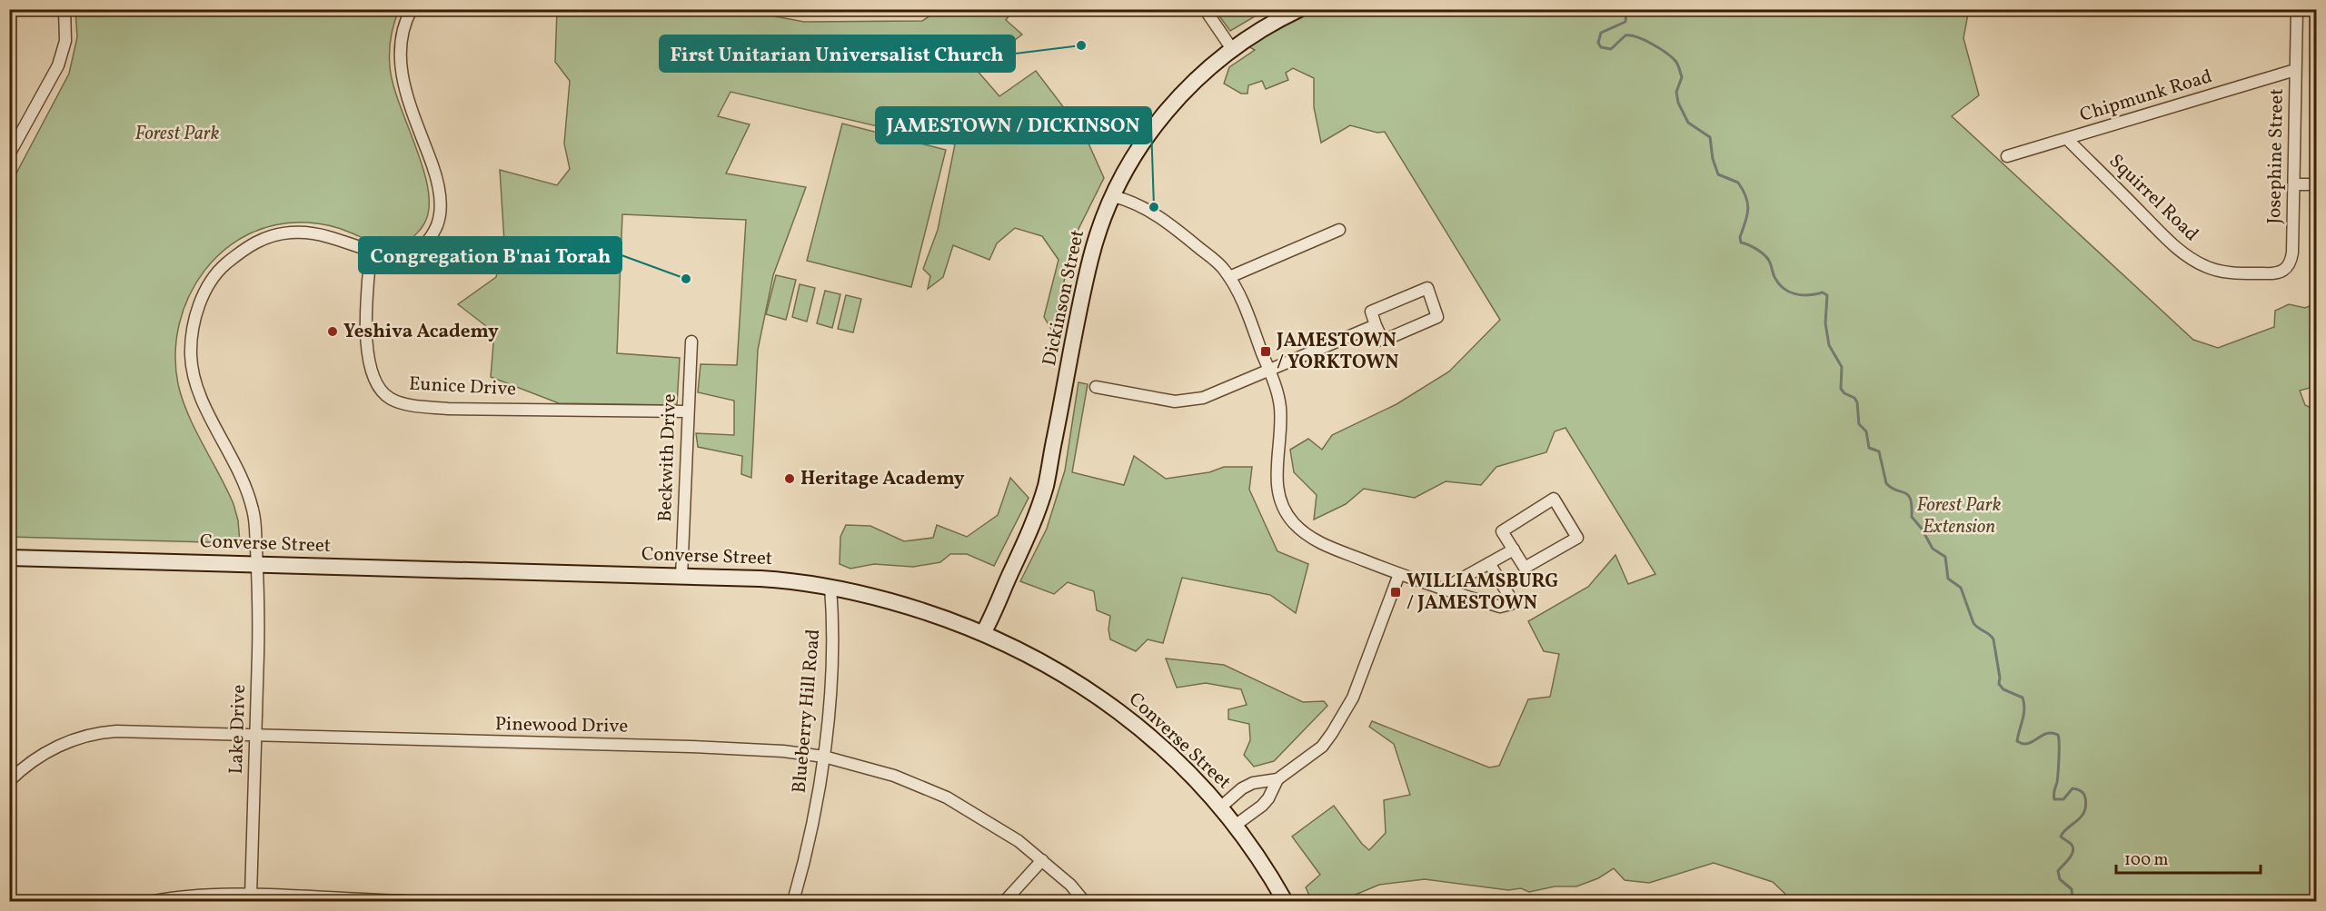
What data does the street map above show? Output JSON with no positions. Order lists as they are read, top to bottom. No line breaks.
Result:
{"streets":{"main road":["Dickinson Street","Converse Street"],"street":["Chipmunk Road","Josephine Street","Squirrel Road","Eunice Drive","Beckwith Drive","Blueberry Hill Road","Pinewood Drive","Lake Drive"]},"crossings":[["Chipmunk Road","Josephine Street"],["Chipmunk Road","Squirrel Road"],["Josephine Street","Squirrel Road"],["Dickinson Street","Converse Street"],["Eunice Drive","Beckwith Drive"],["Eunice Drive","Lake Drive"],["Beckwith Drive","Converse Street"],["Converse Street","Blueberry Hill Road"],["Converse Street","Lake Drive"],["Blueberry Hill Road","Pinewood Drive"],["Pinewood Drive","Lake Drive"]],"parks":["Forest Park","Forest Park Extension"],"places":{"other":["First Unitarian Universalist Church","JAMESTOWN / DICKINSON","Congregation B'nai Torah","Yeshiva Academy","Heritage Academy"],"transit":["JAMESTOWN / YORKTOWN","WILLIAMSBURG / JAMESTOWN"]},"scale_bar":"100 m"}
